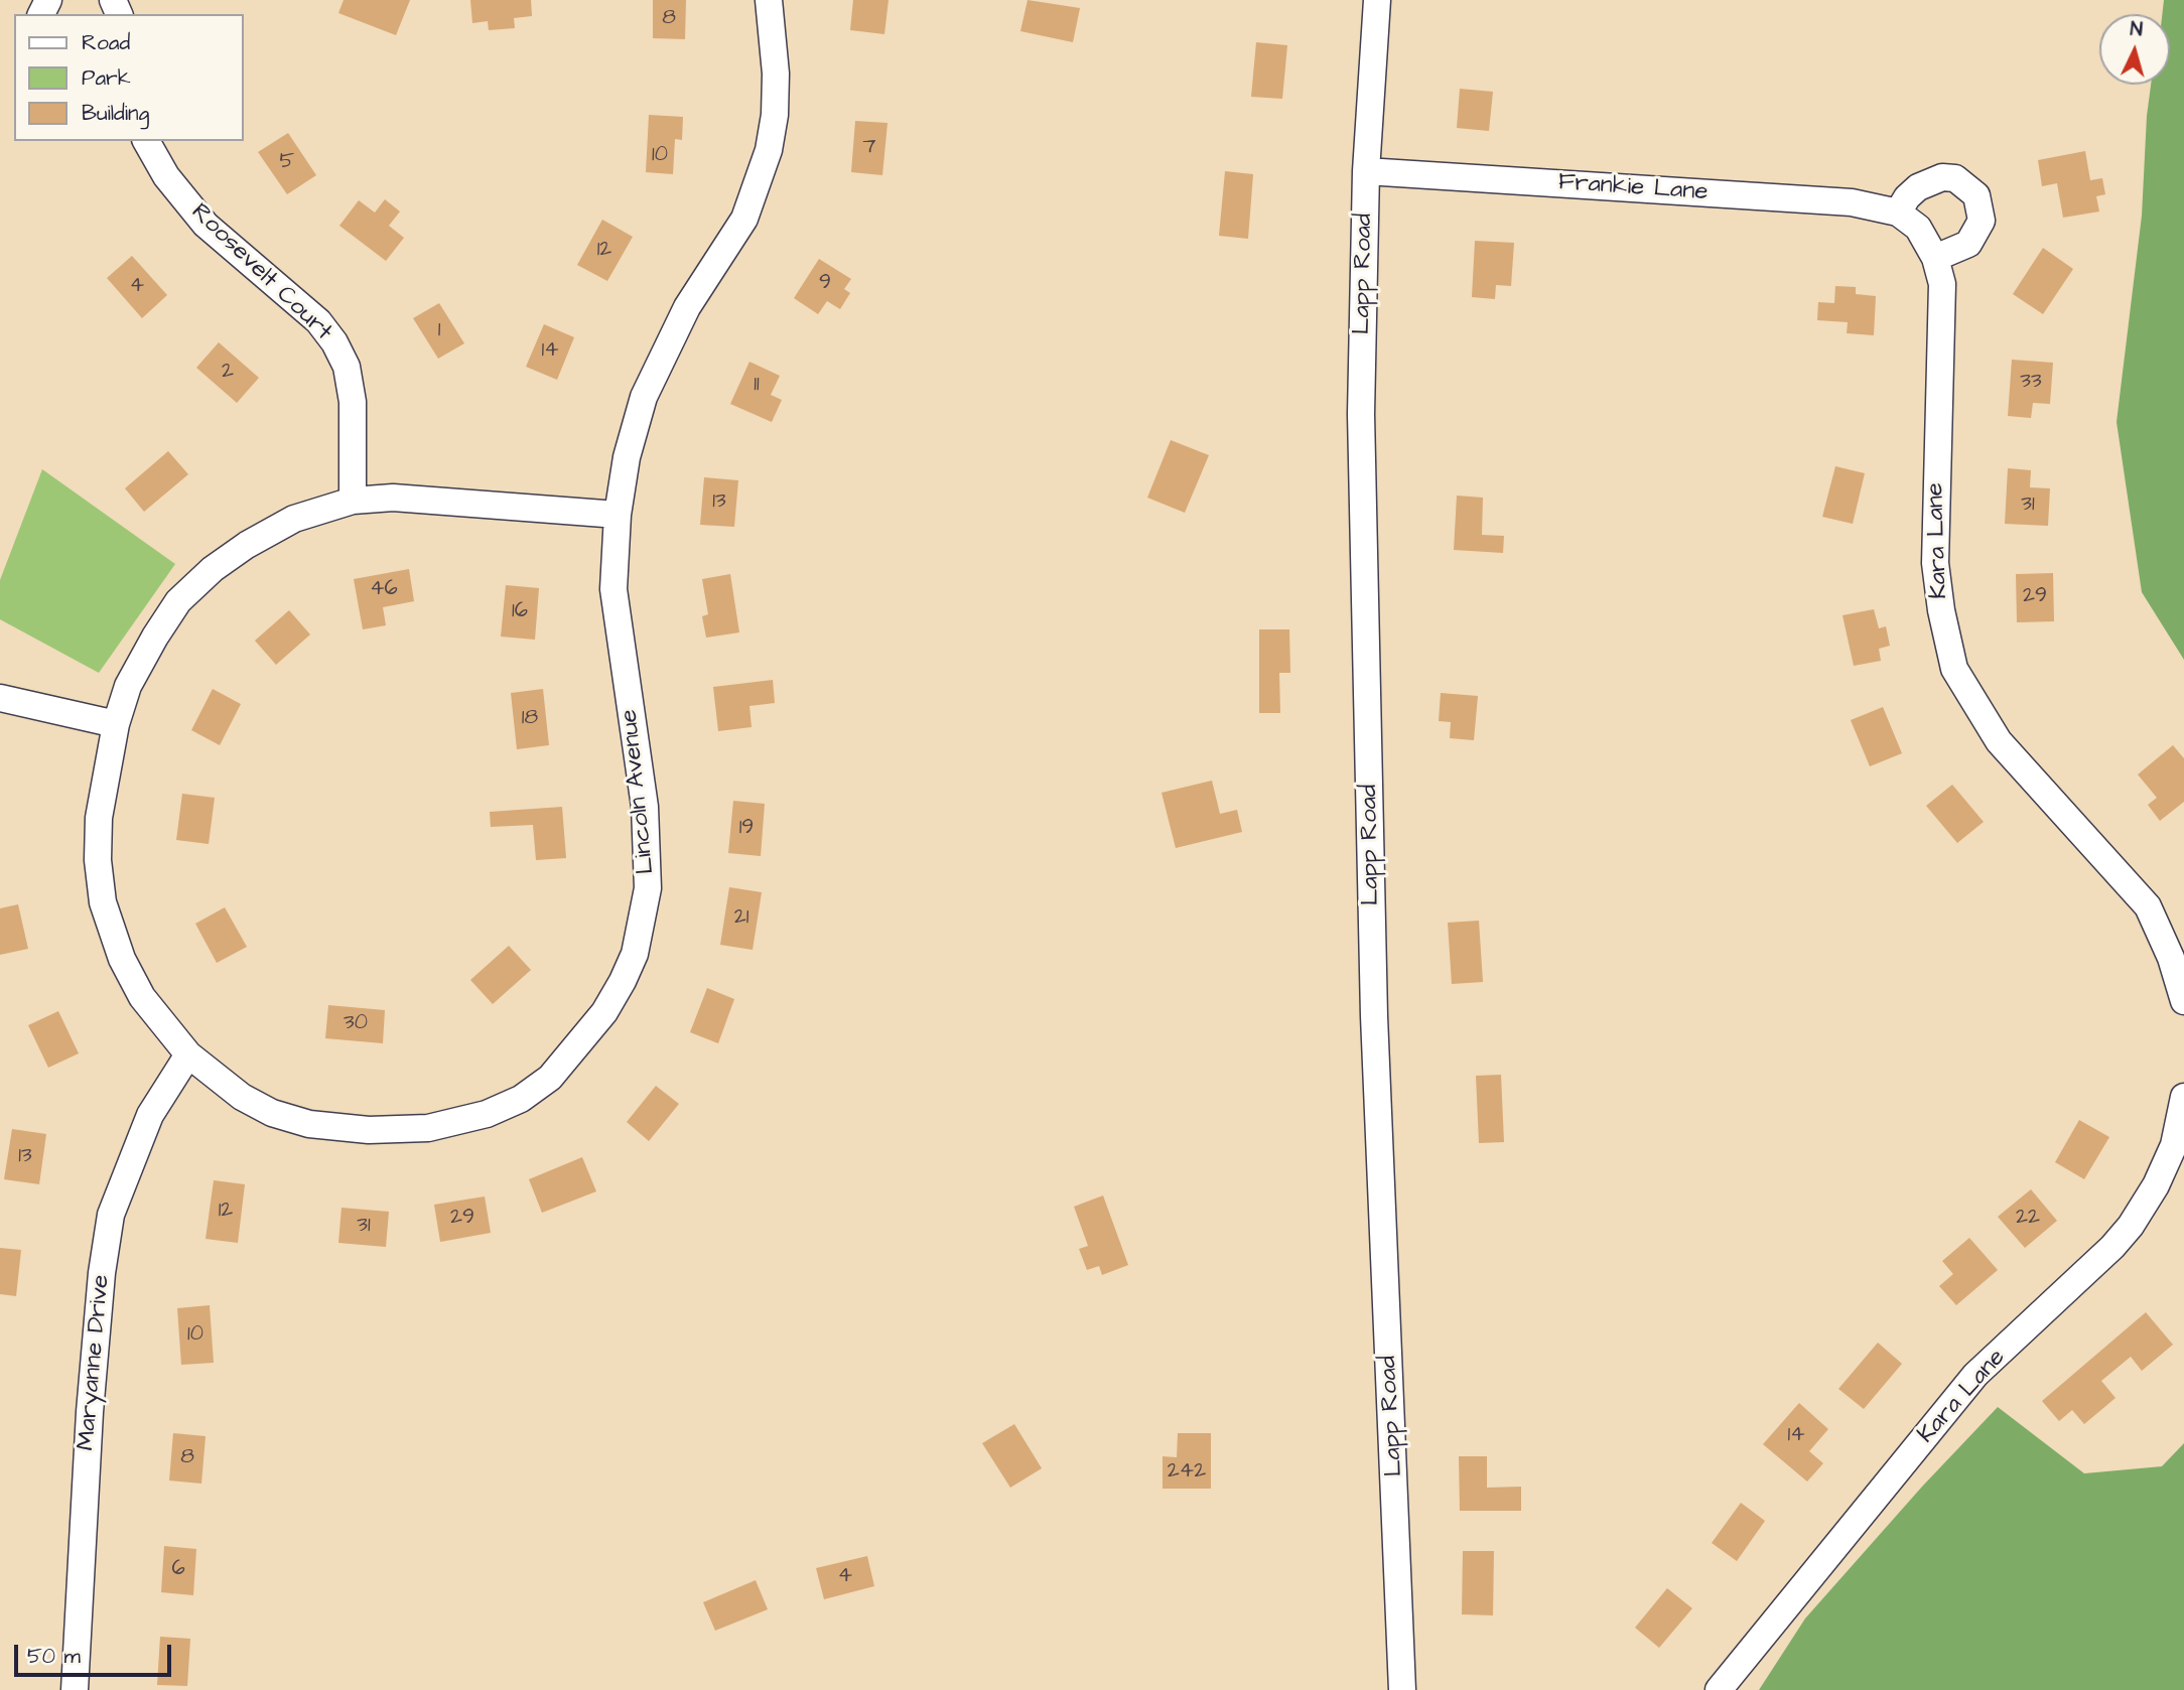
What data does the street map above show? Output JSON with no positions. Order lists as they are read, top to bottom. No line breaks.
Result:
{"streets":{"street":["Frankie Lane","Roosevelt Court","Lapp Road","Kara Lane","Lincoln Avenue","Maryanne Drive"]},"crossings":[["Frankie Lane","Lapp Road"],["Frankie Lane","Kara Lane"],["Roosevelt Court","Lincoln Avenue"],["Lincoln Avenue","Maryanne Drive"]],"house_numbers":["8","7","10","5","12","9","4","1","14","2","33","11","13","31","46","29","16","18","19","21","30","13","12","29","22","31","10","14","8","242","6","4"],"legend":["Road","Park","Building"],"scale_bar":"50 m","north":"top"}
